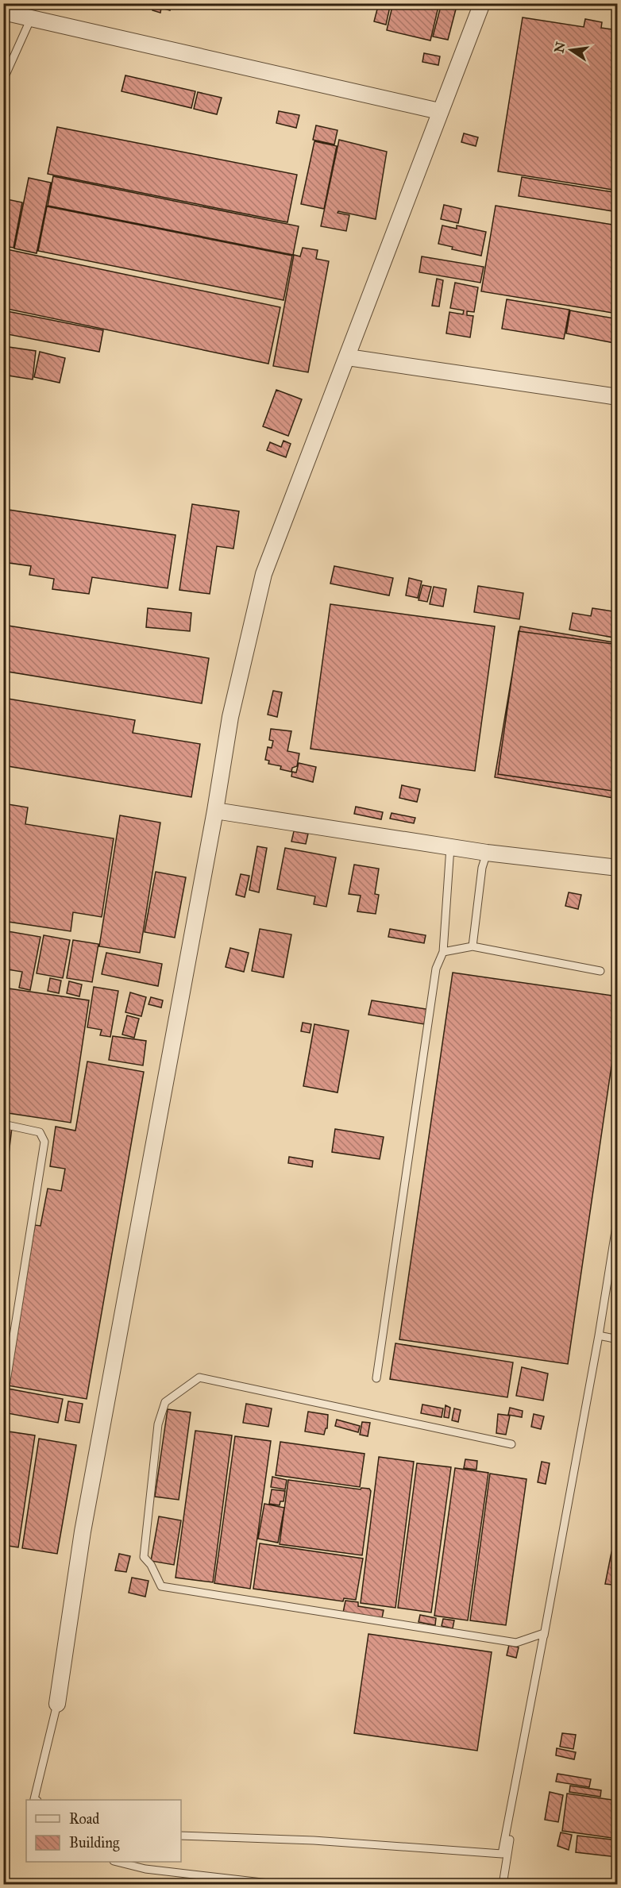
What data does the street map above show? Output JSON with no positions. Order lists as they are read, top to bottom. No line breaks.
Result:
{"legend":["Road","Building"],"north":"left"}
